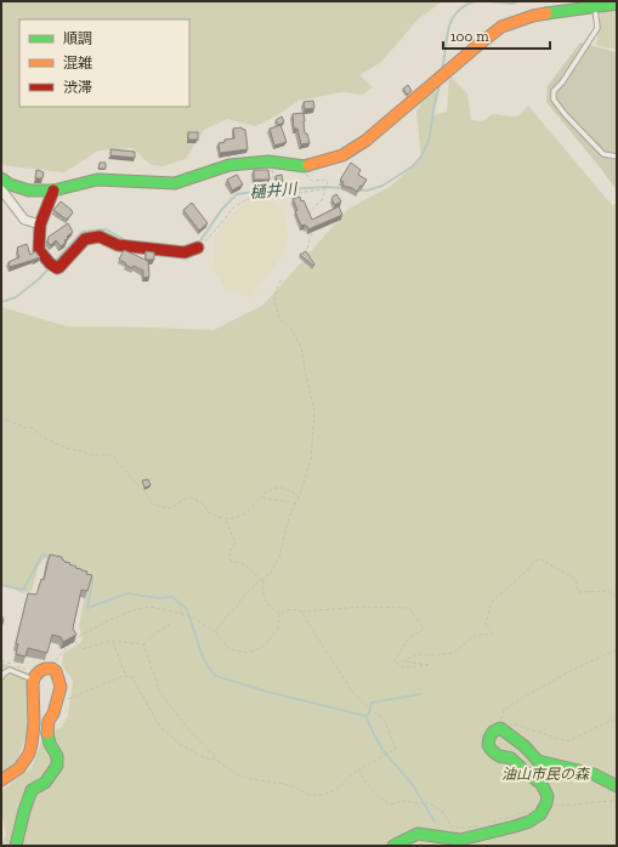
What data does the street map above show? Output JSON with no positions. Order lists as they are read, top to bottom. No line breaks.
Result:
{"water":["樋井川"],"parks":["油山市民の森"],"legend":["順調","混雑","渋滞"],"scale_bar":"100 m"}
